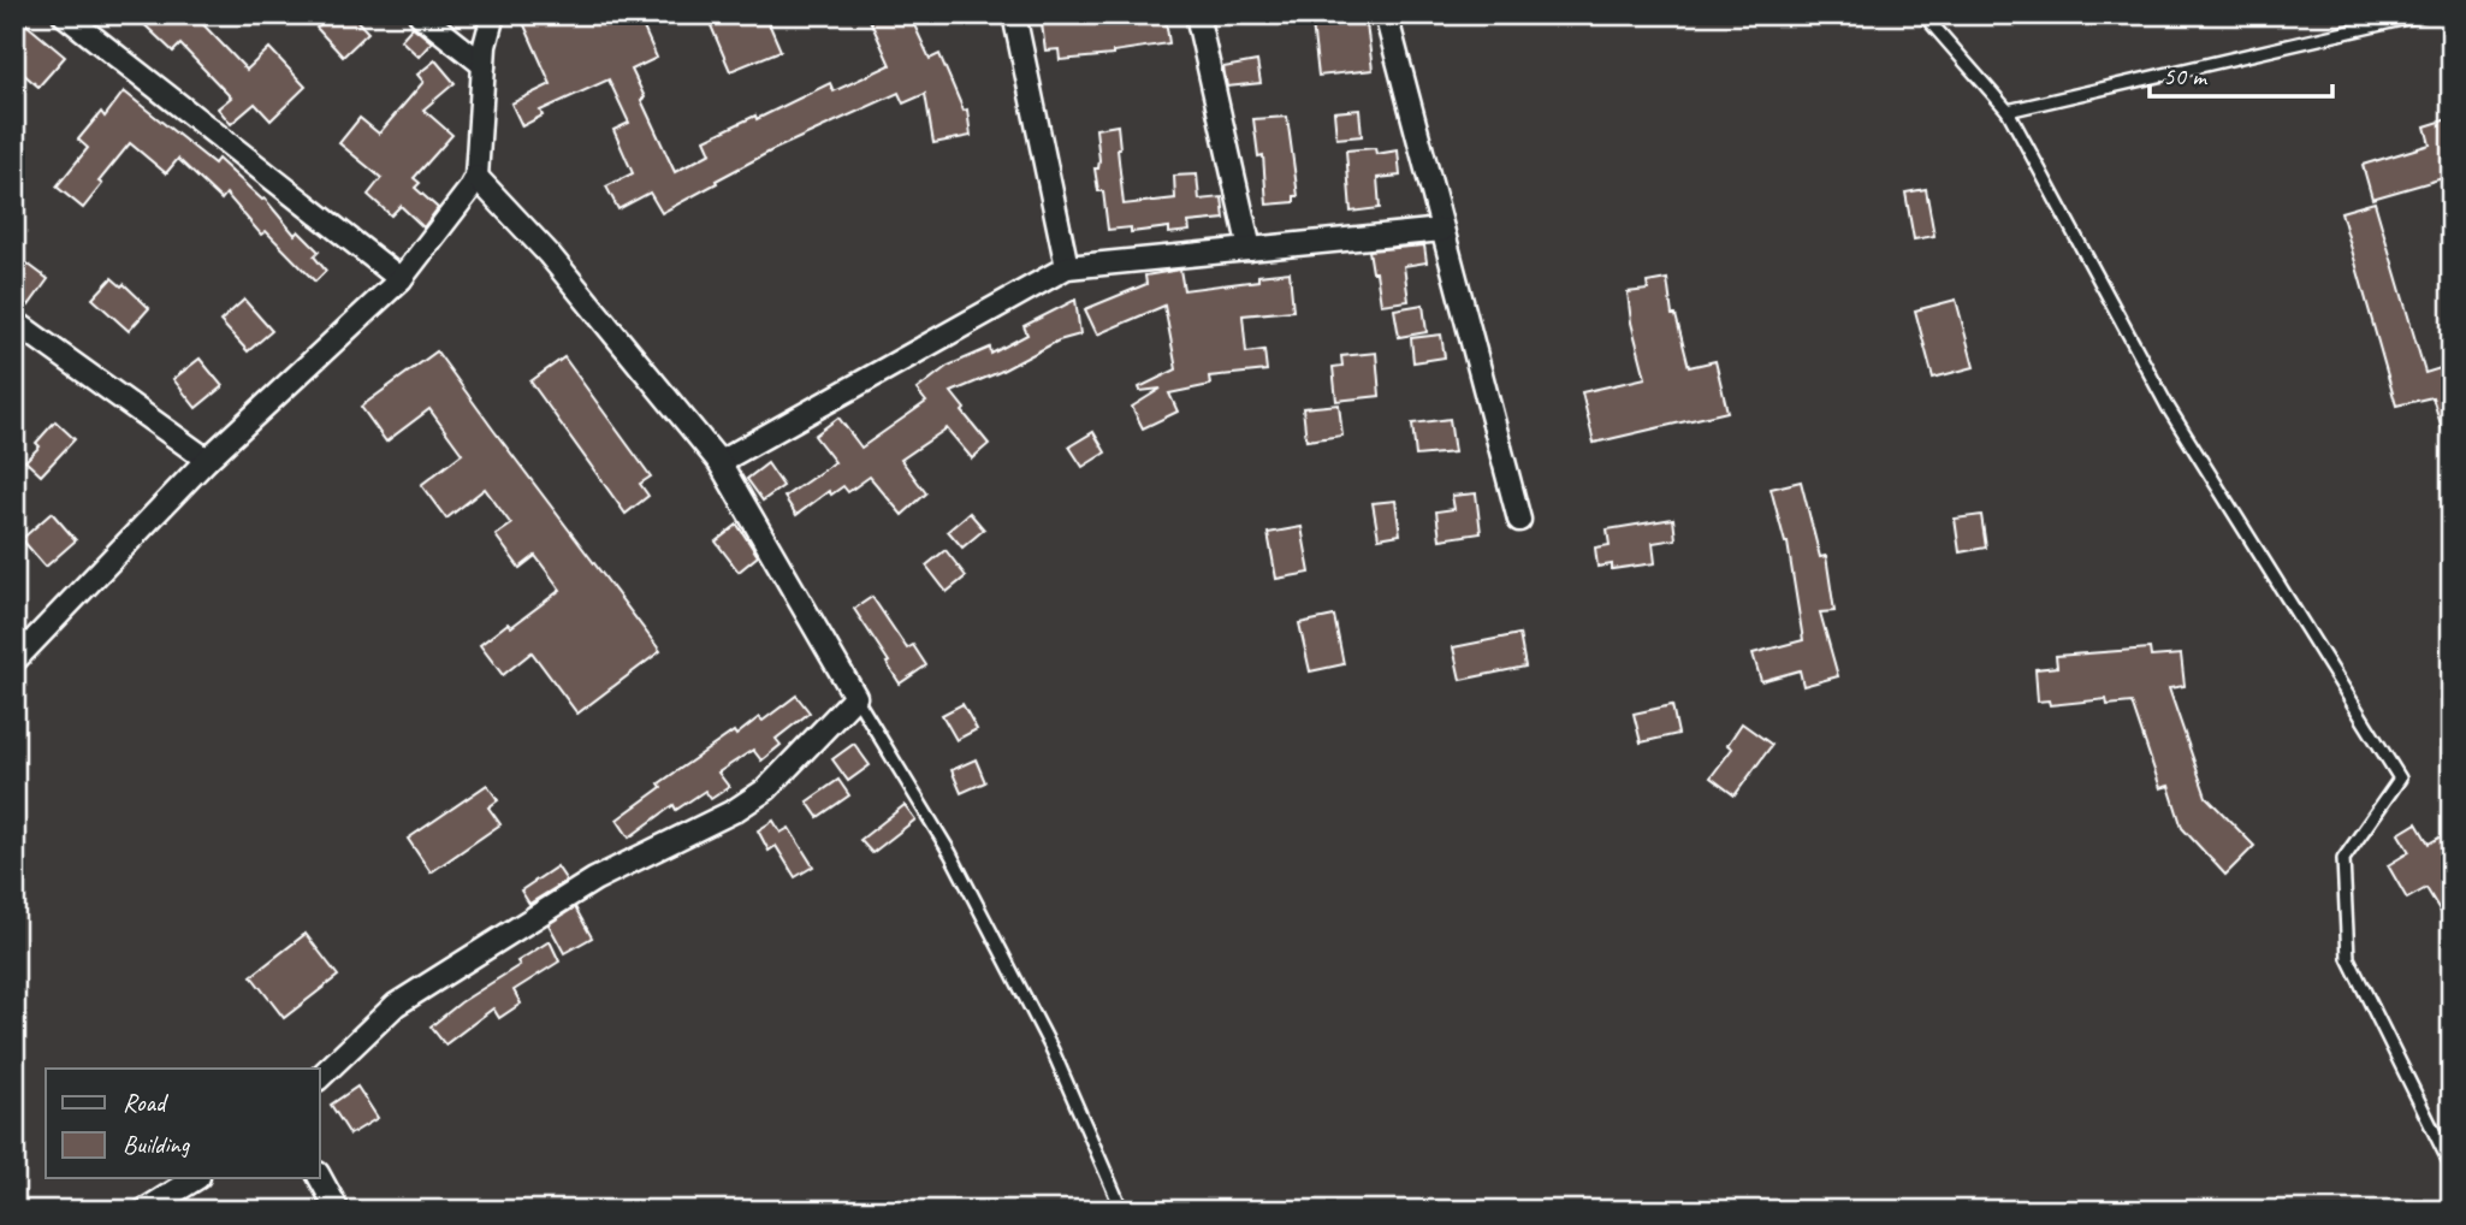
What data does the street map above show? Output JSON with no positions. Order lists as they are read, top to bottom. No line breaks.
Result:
{"legend":["Road","Building"],"scale_bar":"50 m"}
